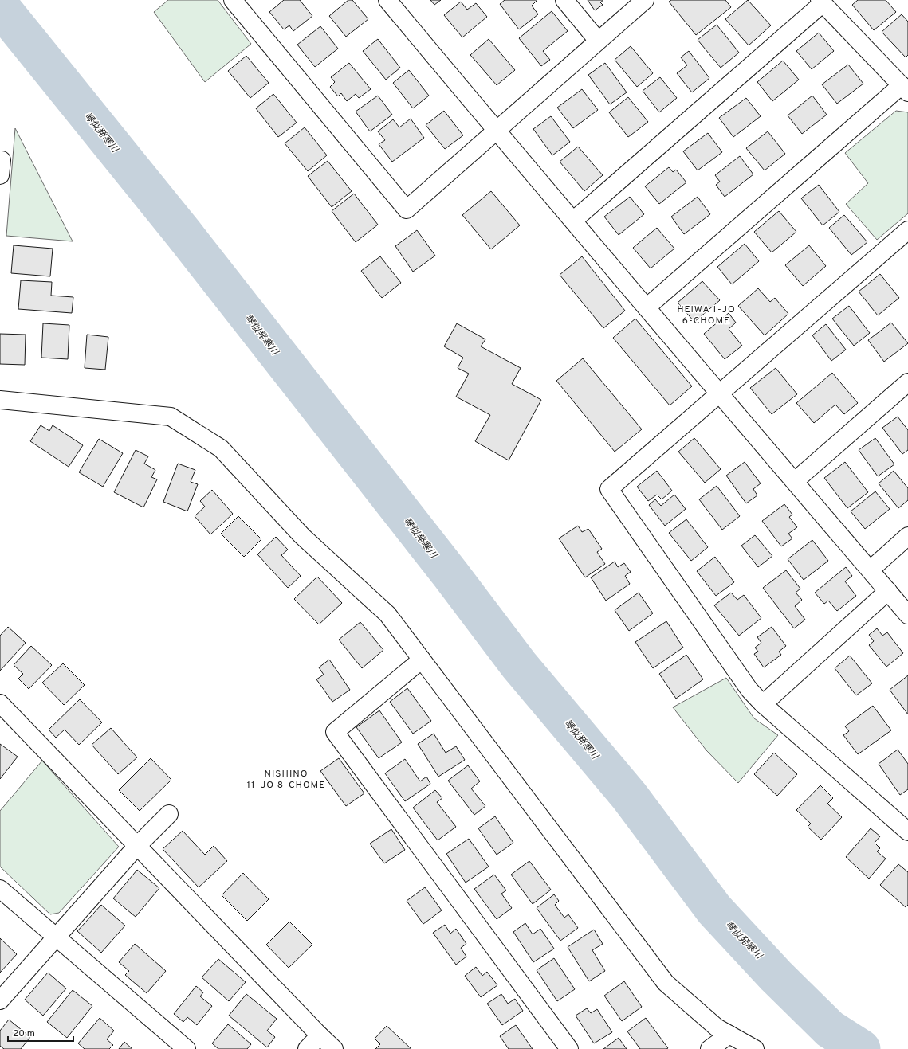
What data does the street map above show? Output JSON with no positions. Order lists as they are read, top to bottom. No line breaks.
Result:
{"districts":["HEIWA 1-JO 6-CHOME","NISHINO 11-JO 8-CHOME"],"water":["琴似発寒川"],"scale_bar":"20 m"}
